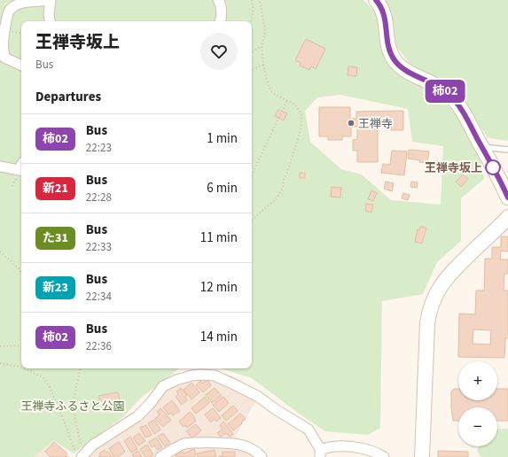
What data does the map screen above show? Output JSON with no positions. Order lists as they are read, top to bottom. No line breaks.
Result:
{"parks":["王禅寺ふるさと公園"],"places":["王禅寺","王禅寺坂上"],"lines":["bus line 柿02"],"page":{"on_map":"柿02","heading":[["王禅寺坂上","Bus"],"Departures"],"list":[{"mark":"柿02","name":"Bus","note":"22:23","value":"1 min"},{"mark":"新21","name":"Bus","note":"22:28","value":"6 min"},{"mark":"た31","name":"Bus","note":"22:33","value":"11 min"},{"mark":"新23","name":"Bus","note":"22:34","value":"12 min"},{"mark":"柿02","name":"Bus","note":"22:36","value":"14 min"}],"map_buttons":["+","−"]}}
